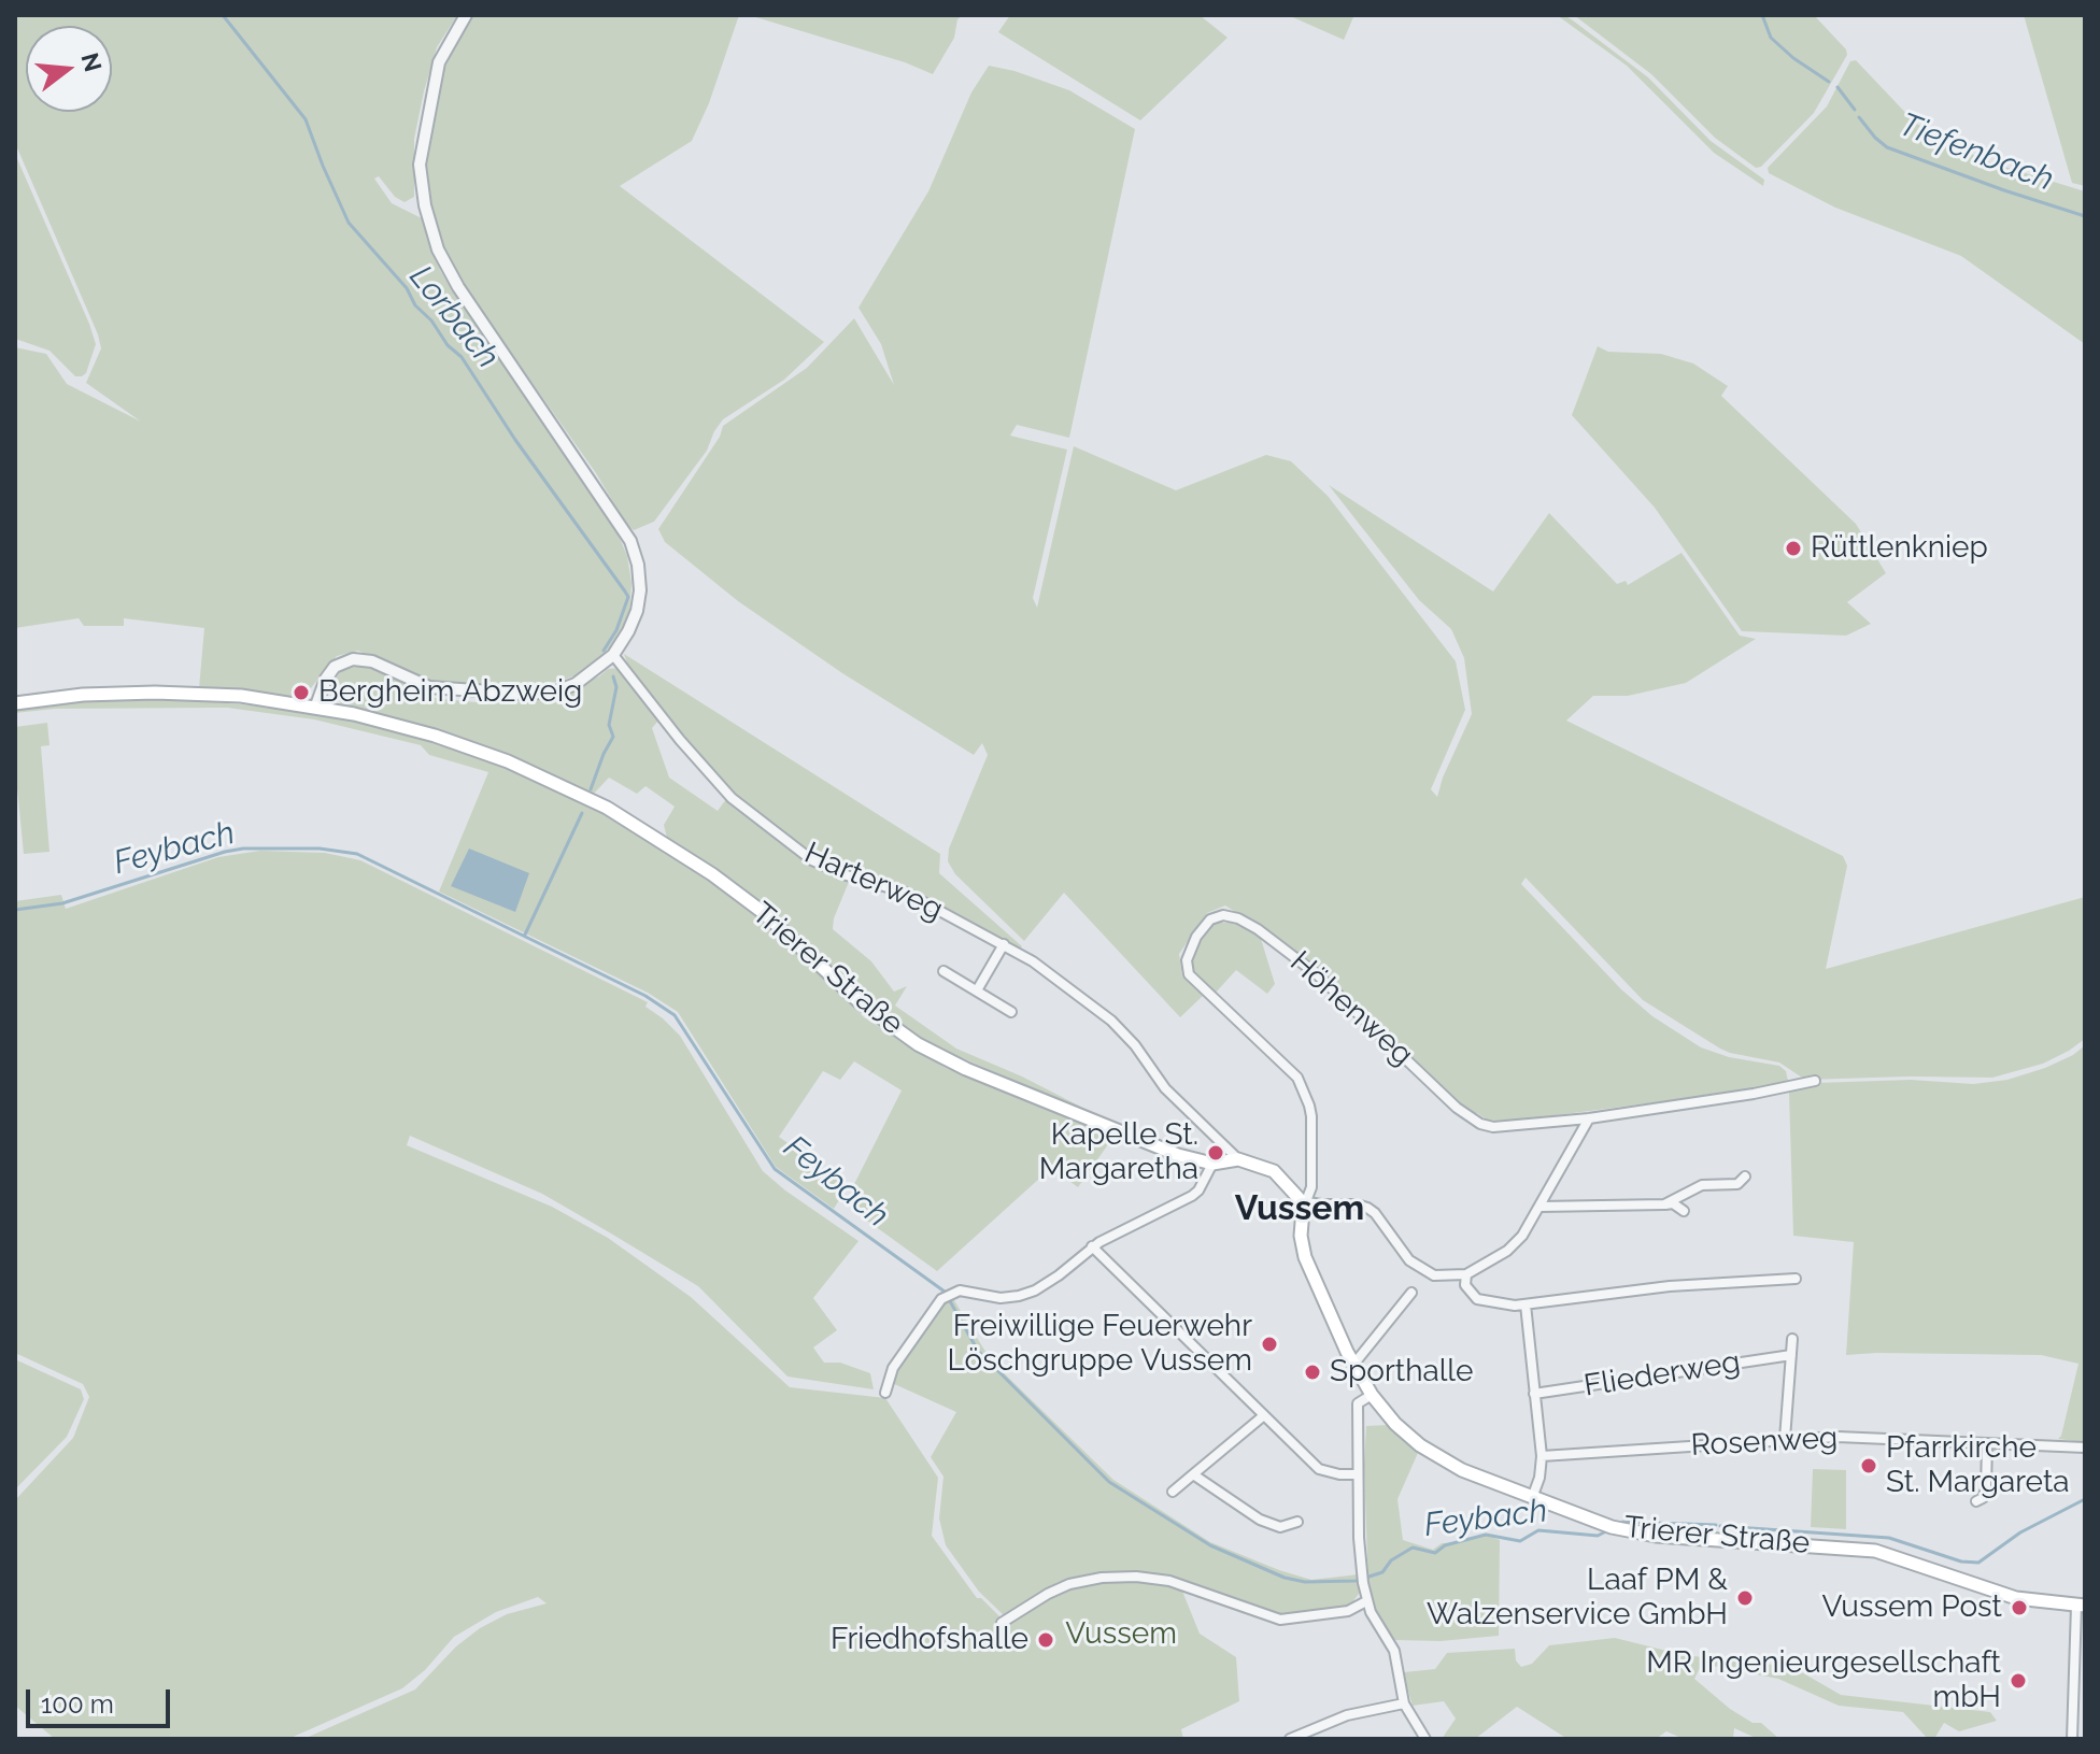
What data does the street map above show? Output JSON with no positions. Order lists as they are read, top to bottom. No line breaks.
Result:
{"streets":{"main road":["Trierer Straße"],"street":["Harterweg","Höhenweg","Fliederweg","Rosenweg"]},"crossings":[["Harterweg","Trierer Straße"],["Trierer Straße","Höhenweg"]],"districts":["Vussem"],"water":["Tiefenbach","Lorbach","Feybach"],"parks":["Vussem"],"places":["Rüttlenkniep","Bergheim Abzweig","Kapelle St. Margaretha","Freiwillige Feuerwehr Löschgruppe Vussem","Sporthalle","Pfarrkirche St. Margareta","Laaf PM & Walzenservice GmbH","Vussem Post","Friedhofshalle","MR Ingenieurgesellschaft mbH"],"scale_bar":"100 m","north":"right"}
